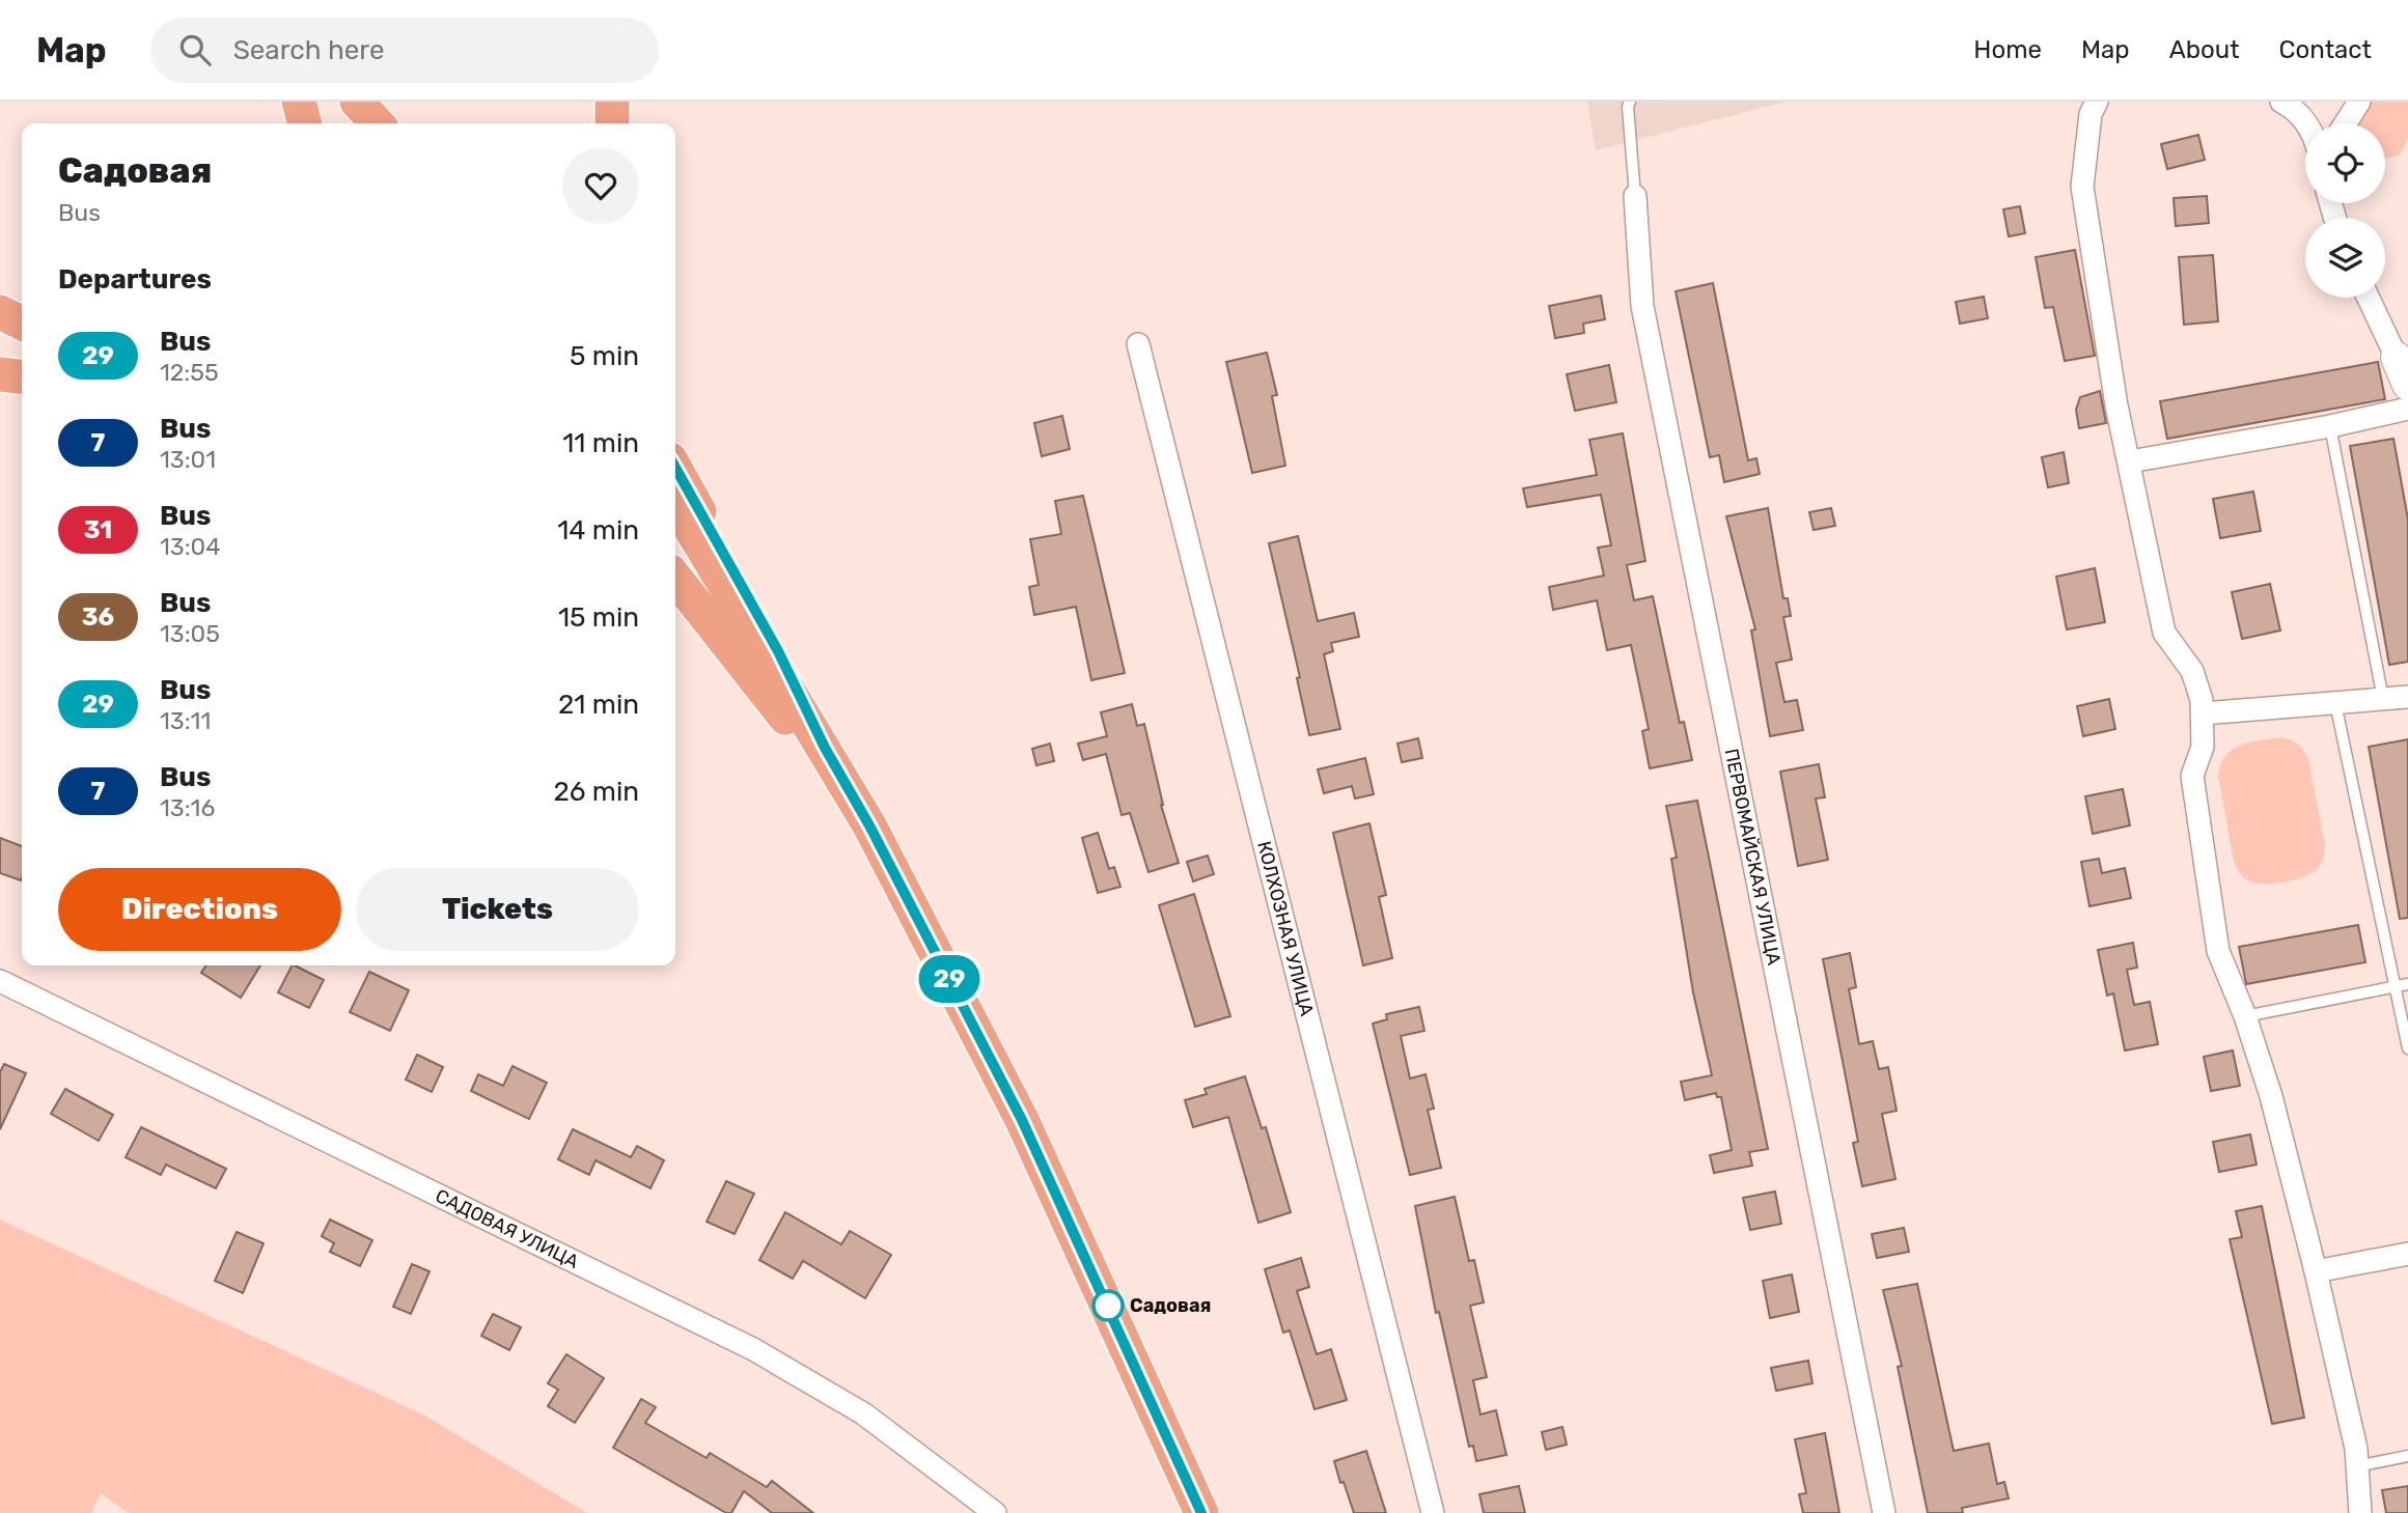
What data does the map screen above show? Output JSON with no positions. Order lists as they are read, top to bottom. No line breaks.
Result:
{"streets":{"street":["ПЕРВОМАЙСКАЯ УЛИЦА","КОЛХОЗНАЯ УЛИЦА","САДОВАЯ УЛИЦА"]},"places":["Садовая"],"lines":["bus line 29"],"page":{"header":"Map","search":"Search here","nav":["Home","Map","About","Contact"],"on_map":"29","heading":[["Садовая","Bus"],"Departures"],"list":[{"mark":"29","name":"Bus","note":"12:55","value":"5 min"},{"mark":"7","name":"Bus","note":"13:01","value":"11 min"},{"mark":"31","name":"Bus","note":"13:04","value":"14 min"},{"mark":"36","name":"Bus","note":"13:05","value":"15 min"},{"mark":"29","name":"Bus","note":"13:11","value":"21 min"},{"mark":"7","name":"Bus","note":"13:16","value":"26 min"}],"buttons":["Directions","Tickets"]}}
